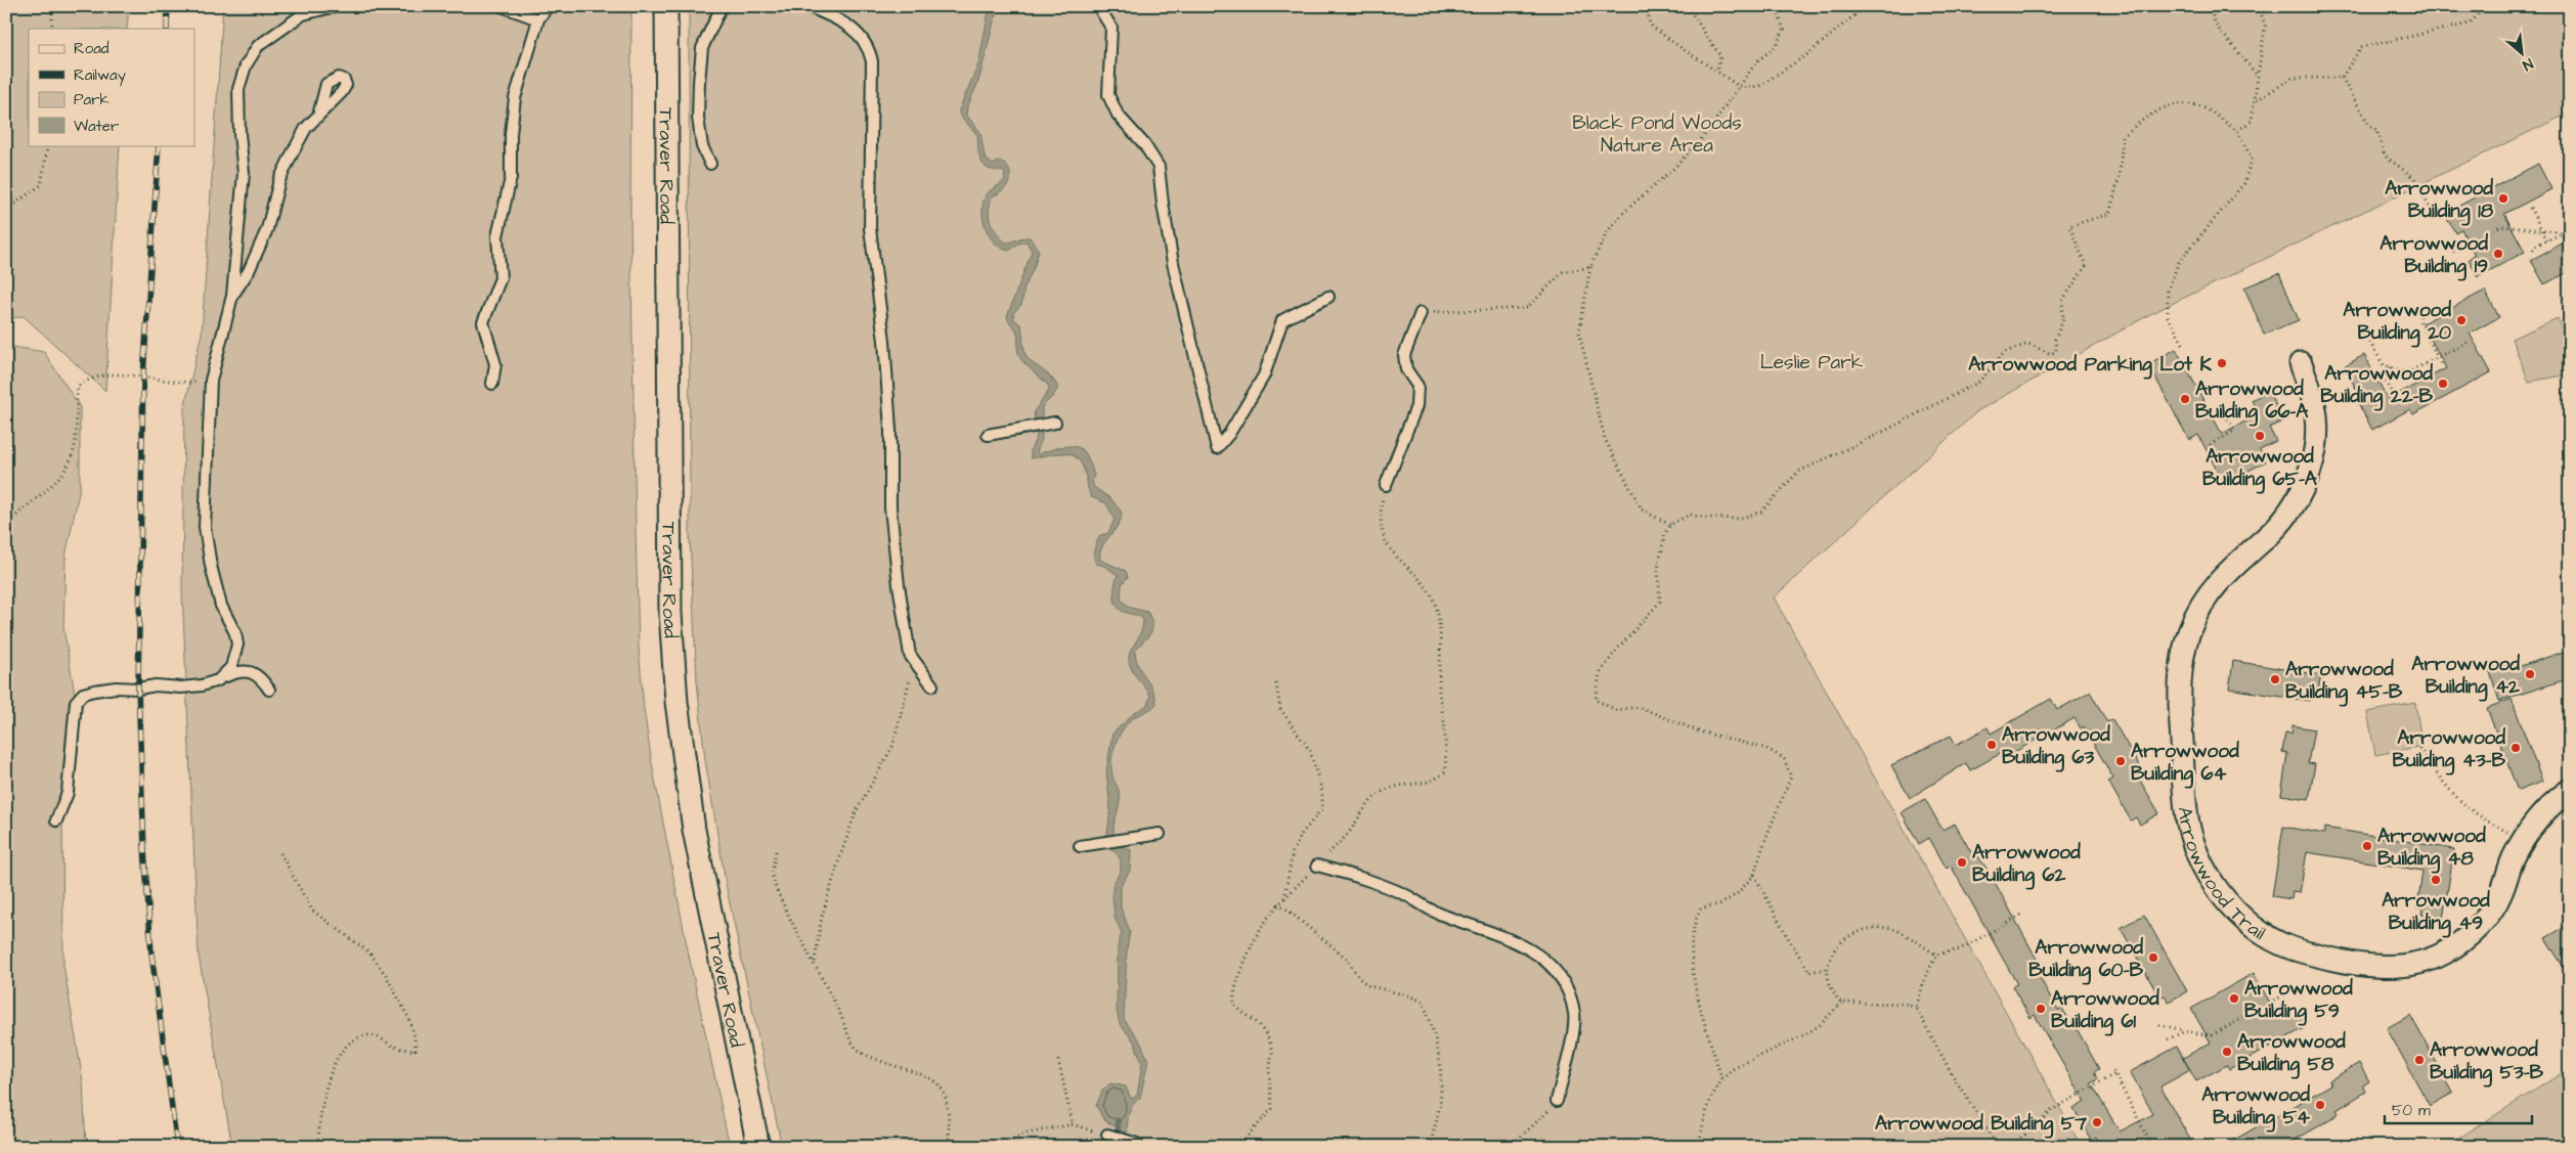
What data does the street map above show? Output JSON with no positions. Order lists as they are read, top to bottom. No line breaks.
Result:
{"streets":{"street":["Traver Road","Arrowwood Trail"]},"parks":["Black Pond Woods Nature Area","Leslie Park"],"places":["Arrowwood Building 18","Arrowwood Building 19","Arrowwood Building 20","Arrowwood Parking Lot K","Arrowwood Building 22-B","Arrowwood Building 66-A","Arrowwood Building 65-A","Arrowwood Building 42","Arrowwood Building 45-B","Arrowwood Building 63","Arrowwood Building 43-B","Arrowwood Building 64","Arrowwood Building 48","Arrowwood Building 62","Arrowwood Building 49","Arrowwood Building 60-B","Arrowwood Building 59","Arrowwood Building 61","Arrowwood Building 58","Arrowwood Building 53-B","Arrowwood Building 54","Arrowwood Building 57"],"legend":["Road","Railway","Park","Water"],"scale_bar":"50 m","north":"bottom right"}
